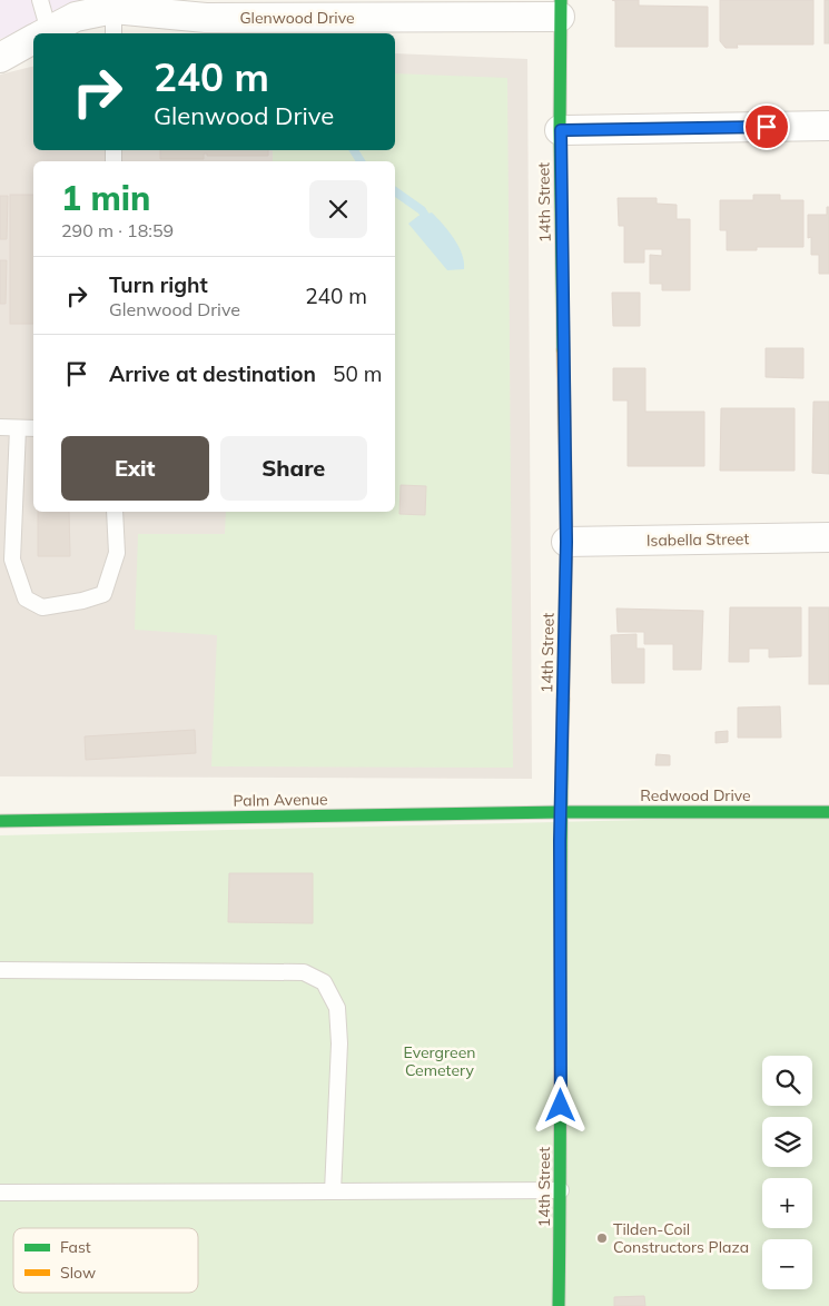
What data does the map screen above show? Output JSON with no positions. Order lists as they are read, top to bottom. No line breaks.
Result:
{"streets":{"street":["Glenwood Drive","14th Street","Isabella Street","Redwood Drive","Palm Avenue"]},"crossings":[["Glenwood Drive","14th Street"],["14th Street","Isabella Street"],["14th Street","Redwood Drive"],["14th Street","Palm Avenue"],["Redwood Drive","Palm Avenue"]],"parks":["Evergreen Cemetery"],"places":["Tilden-Coil Constructors Plaza"],"legend":["Fast","Slow"],"page":{"turn":["240 m","Glenwood Drive"],"heading":["1 min","290 m · 18:59"],"list":[{"name":"Turn right","note":"Glenwood Drive","value":"240 m"},{"name":"Arrive at destination","value":"50 m"}],"buttons":["Exit","Share"],"map_buttons":["+","−"]}}
